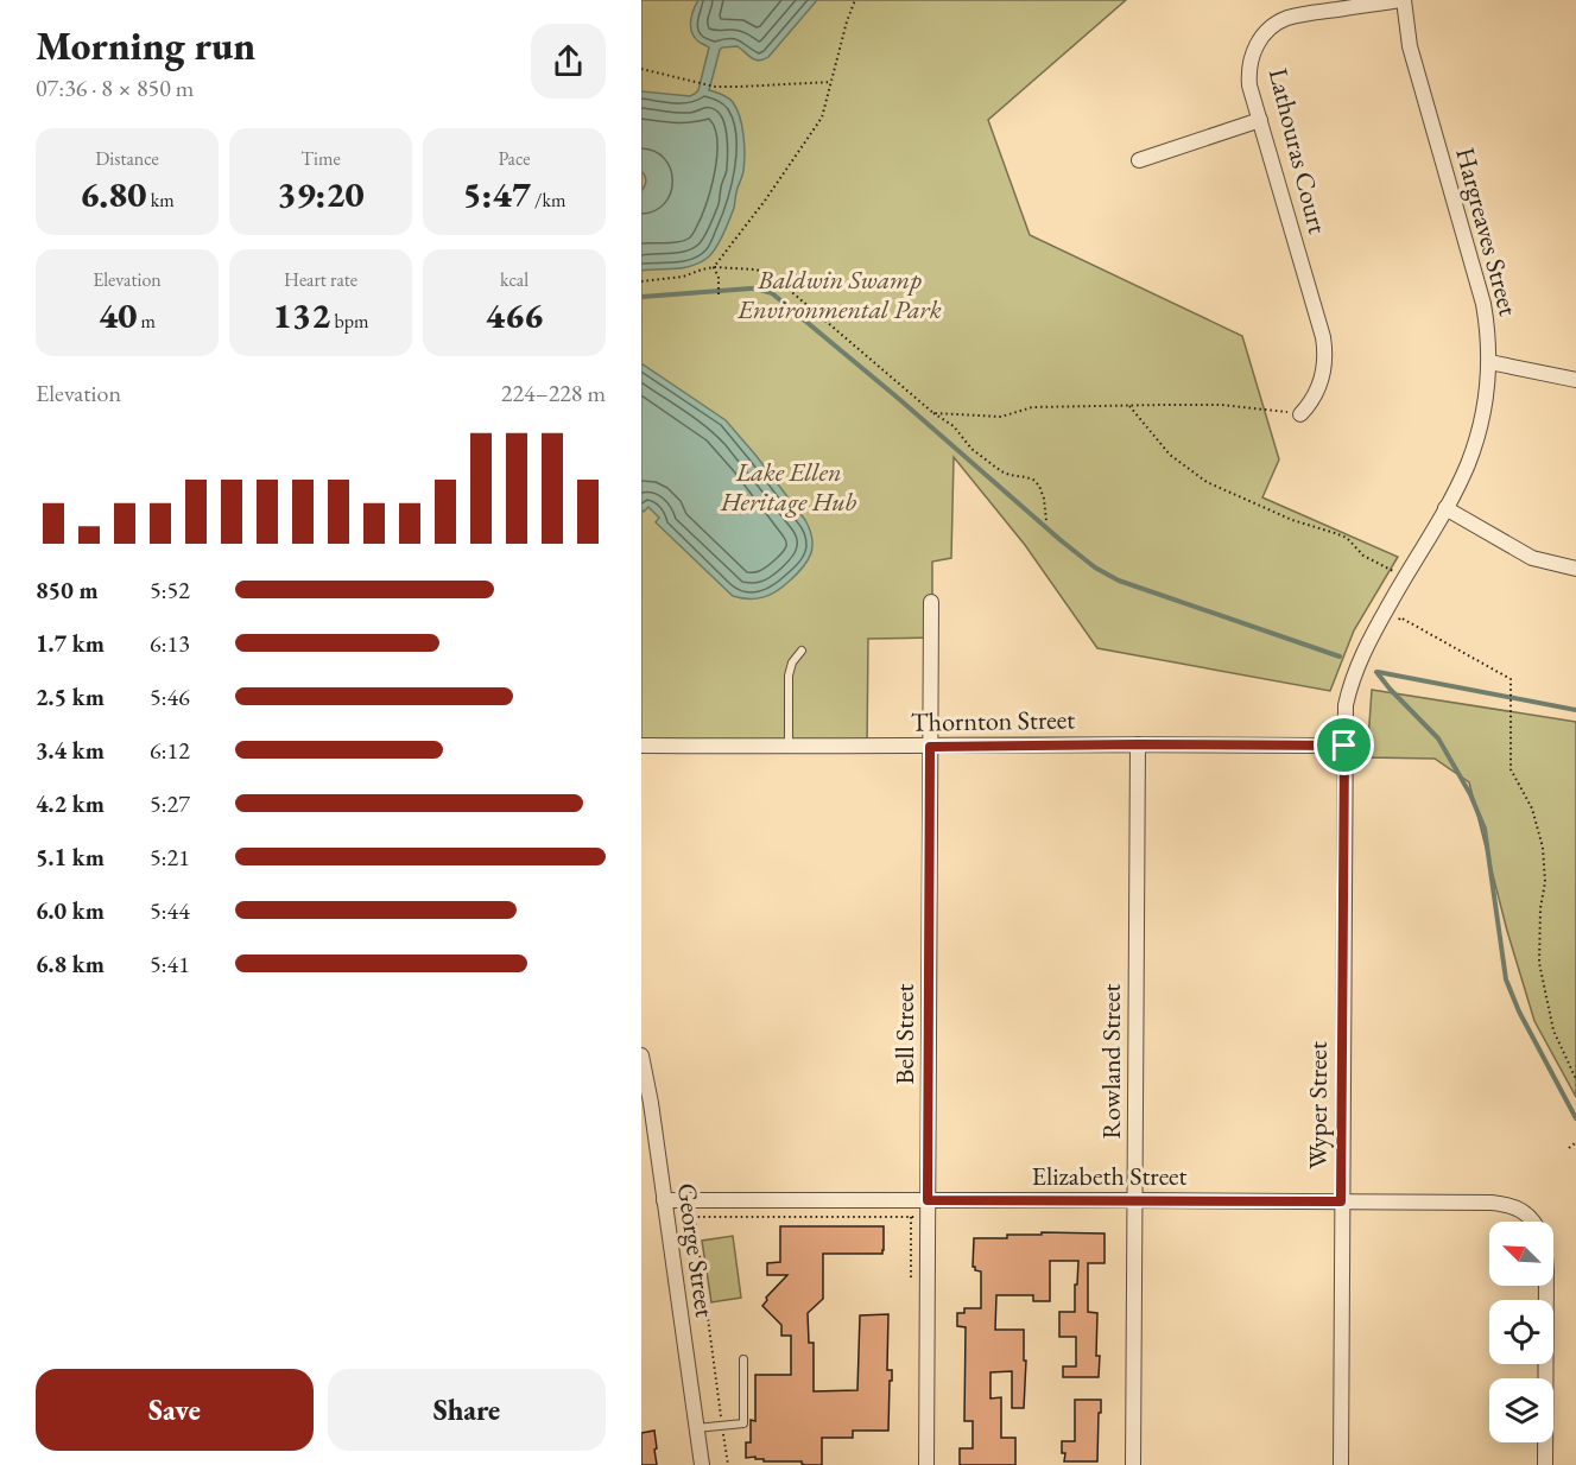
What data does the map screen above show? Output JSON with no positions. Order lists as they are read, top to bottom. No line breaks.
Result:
{"streets":{"street":["Lathouras Court","Hargreaves Street","Thornton Street","Bell Street","Rowland Street","Wyper Street","Elizabeth Street","George Street"]},"crossings":[["Lathouras Court","Hargreaves Street"],["Hargreaves Street","Thornton Street"],["Hargreaves Street","Wyper Street"],["Thornton Street","Bell Street"],["Thornton Street","Rowland Street"],["Thornton Street","Wyper Street"],["Bell Street","Elizabeth Street"],["Rowland Street","Elizabeth Street"],["Wyper Street","Elizabeth Street"],["Elizabeth Street","George Street"]],"parks":["Baldwin Swamp Environmental Park","Lake Ellen Heritage Hub"],"north":"top left","page":{"heading":["Morning run","07:36 · 8 × 850 m"],"stats":[["Distance","6.80 km"],["Time","39:20"],["Pace","5:47 /km"],["Elevation","40 m"],["Heart rate","132 bpm"],["kcal","466"]],"chart":["Elevation","224–228 m"],"list":[{"name":"850 m","note":"5:52"},{"name":"1.7 km","note":"6:13"},{"name":"2.5 km","note":"5:46"},{"name":"3.4 km","note":"6:12"},{"name":"4.2 km","note":"5:27"},{"name":"5.1 km","note":"5:21"},{"name":"6.0 km","note":"5:44"},{"name":"6.8 km","note":"5:41"}],"buttons":["Save","Share"]}}
